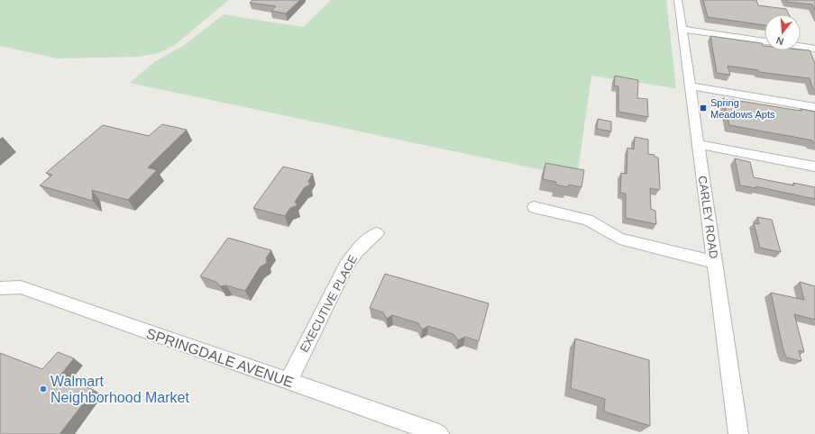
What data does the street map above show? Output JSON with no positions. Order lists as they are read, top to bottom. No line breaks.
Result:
{"streets":{"street":["CARLEY ROAD","EXECUTIVE PLACE","SPRINGDALE AVENUE"]},"crossings":[["EXECUTIVE PLACE","SPRINGDALE AVENUE"]],"places":{"transit":["Spring Meadows Apts"],"other":["Walmart Neighborhood Market"]},"north":"bottom"}
